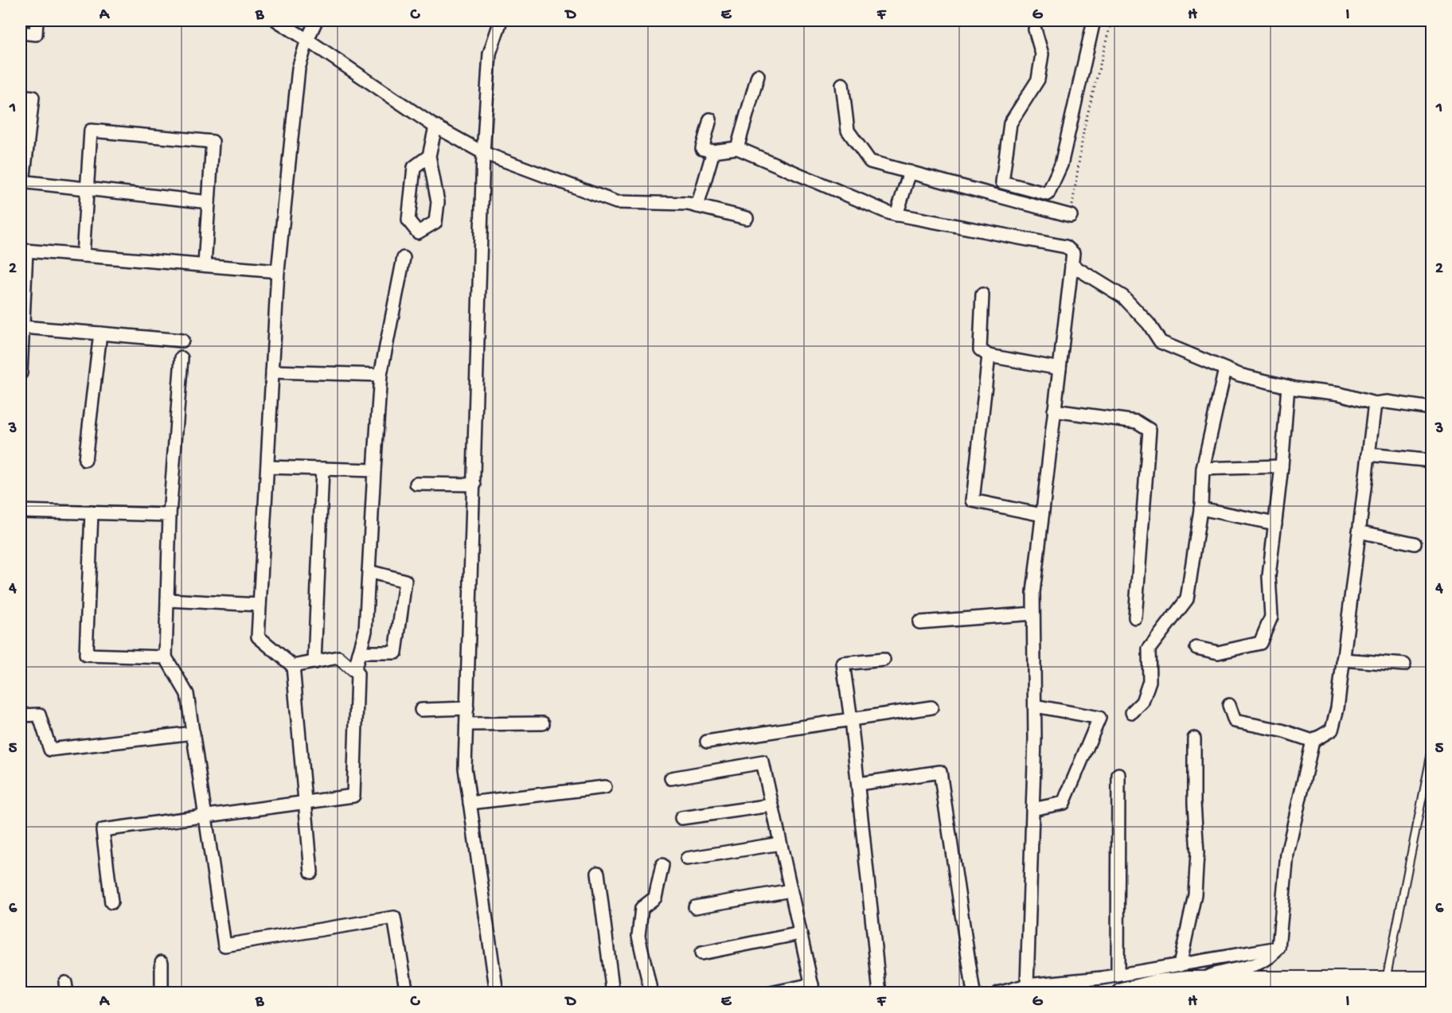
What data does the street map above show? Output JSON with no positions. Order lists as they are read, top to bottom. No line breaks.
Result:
{"grid":{"columns":["A","B","C","D","E","F","G","H","I"],"rows":["1","2","3","4","5","6"]}}
